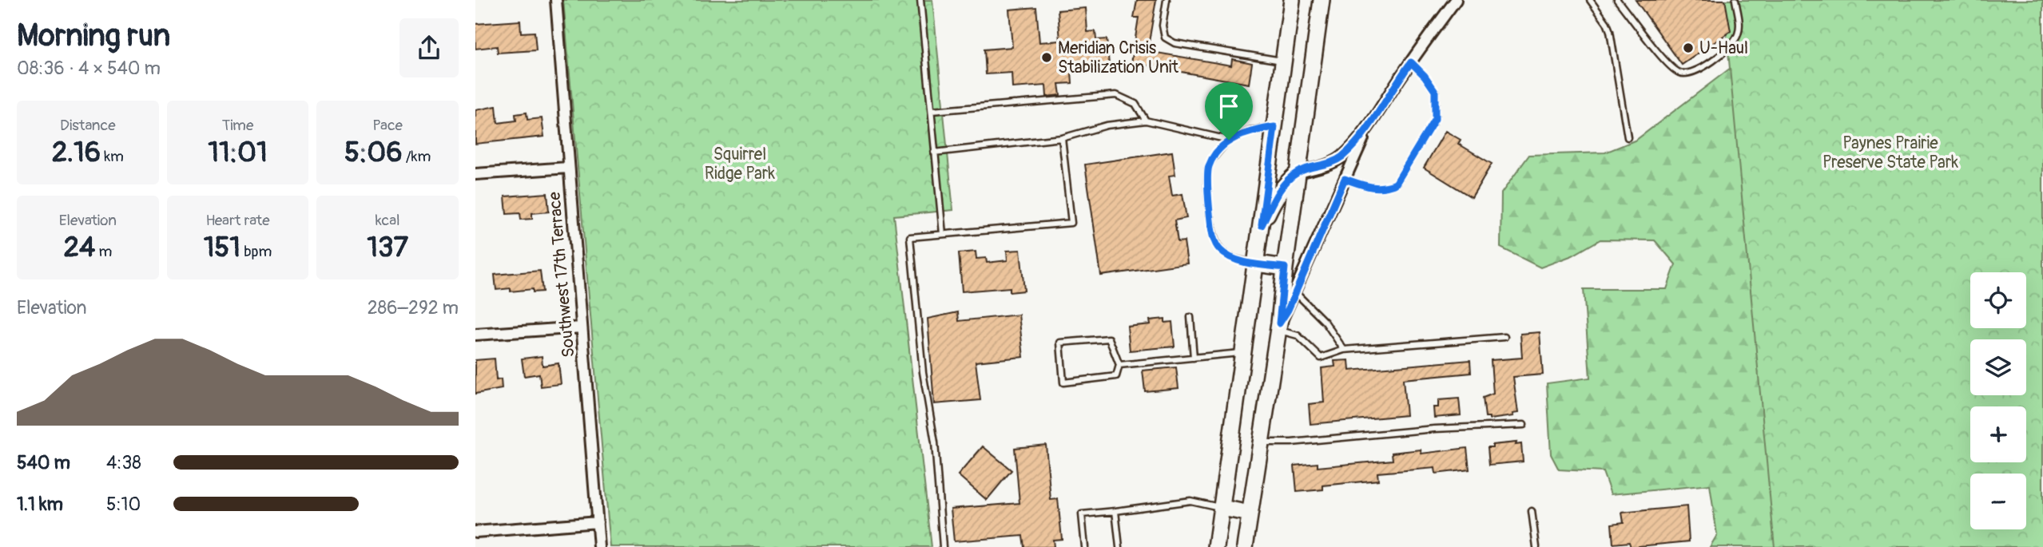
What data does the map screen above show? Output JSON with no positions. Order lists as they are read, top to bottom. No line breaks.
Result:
{"streets":{"street":["Southwest 17th Terrace"]},"parks":["Paynes Prairie Preserve State Park","Squirrel Ridge Park"],"places":["U-Haul","Meridian Crisis Stabilization Unit"],"page":{"heading":["Morning run","08:36 · 4 × 540 m"],"stats":[["Distance","2.16 km"],["Time","11:01"],["Pace","5:06 /km"],["Elevation","24 m"],["Heart rate","151 bpm"],["kcal","137"]],"map_buttons":["+","−"],"chart":["Elevation","286–292 m"],"list":[{"name":"540 m","note":"4:38"},{"name":"1.1 km","note":"5:10"}]}}
